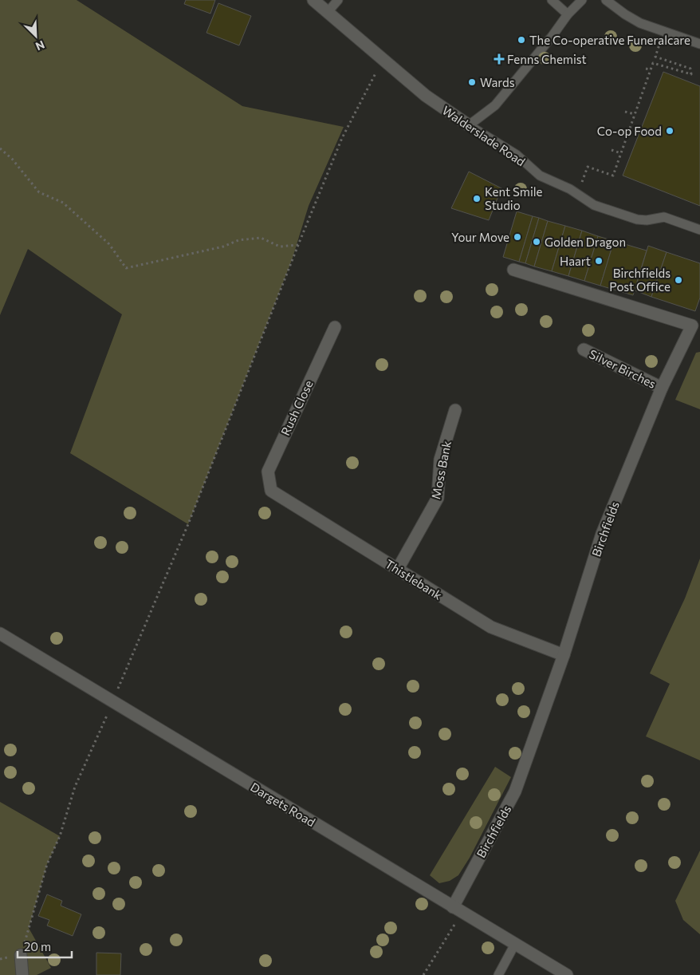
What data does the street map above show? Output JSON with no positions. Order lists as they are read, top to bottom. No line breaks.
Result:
{"streets":{"street":["Walderslade Road","Silver Birches","Rush Close","Moss Bank","Birchfields","Thistlebank","Dargets Road"]},"crossings":[["Silver Birches","Birchfields"],["Rush Close","Thistlebank"],["Moss Bank","Thistlebank"],["Birchfields","Thistlebank"],["Birchfields","Dargets Road"]],"places":{"other":["The Co-operative Funeralcare","Wards","Co-op Food","Kent Smile Studio","Your Move","Golden Dragon","Haart","Birchfields Post Office"],"health":["Fenns Chemist"]},"scale_bar":"20 m","north":"bottom right"}
